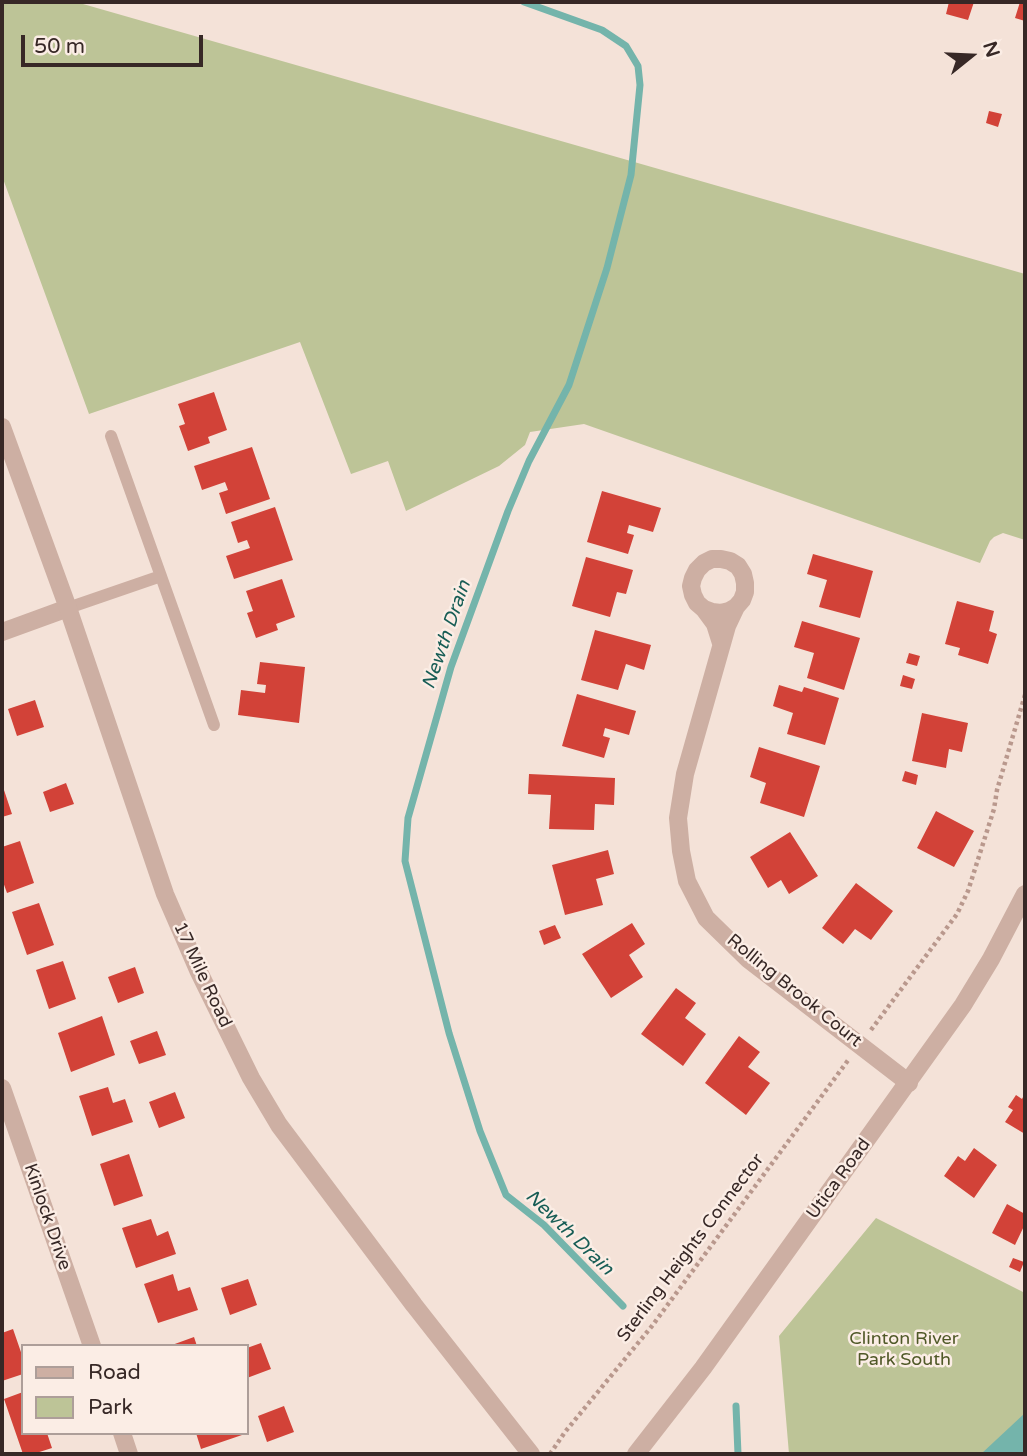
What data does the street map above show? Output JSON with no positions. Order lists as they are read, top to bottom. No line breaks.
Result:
{"streets":{"street":["17 Mile Road","Rolling Brook Court","Utica Road","Kinlock Drive"],"path":["Sterling Heights Connector"]},"crossings":[["Rolling Brook Court","Utica Road"]],"water":["Newth Drain"],"parks":["Clinton River Park South"],"legend":["Road","Park"],"scale_bar":"50 m","north":"right"}
